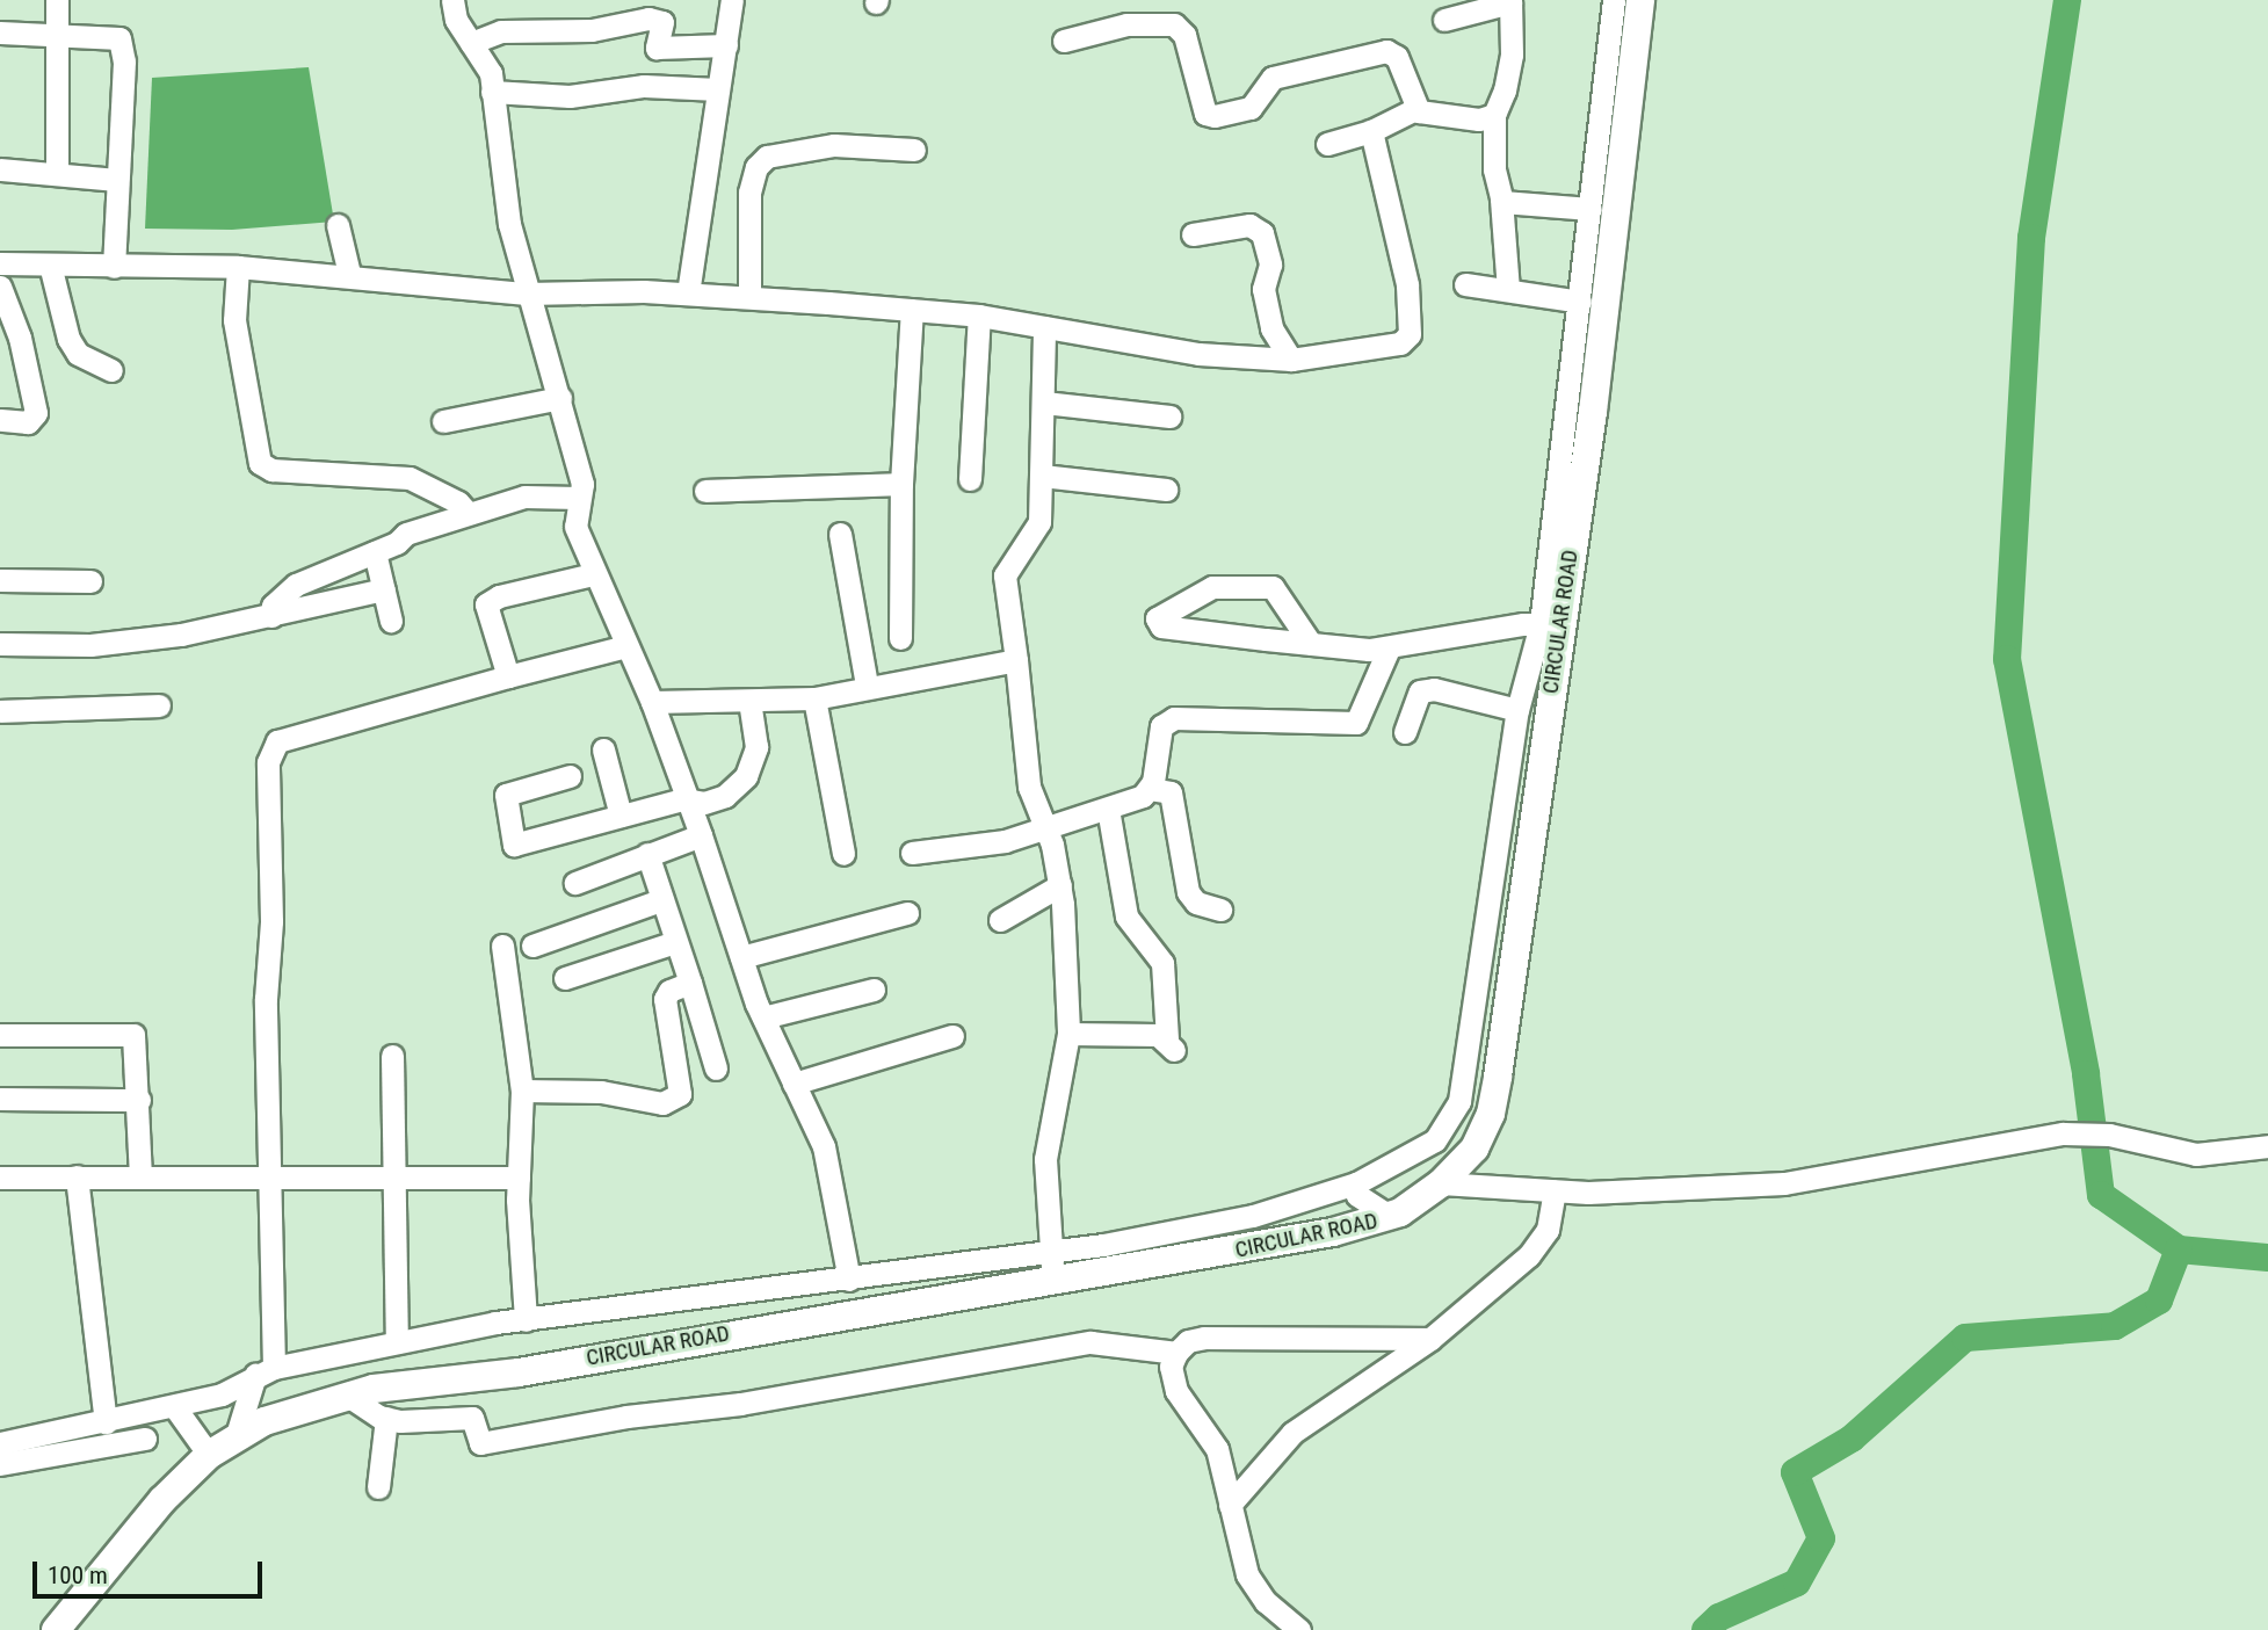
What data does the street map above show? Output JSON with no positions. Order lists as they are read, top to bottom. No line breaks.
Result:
{"streets":{"main road":["CIRCULAR ROAD"]},"scale_bar":"100 m"}
